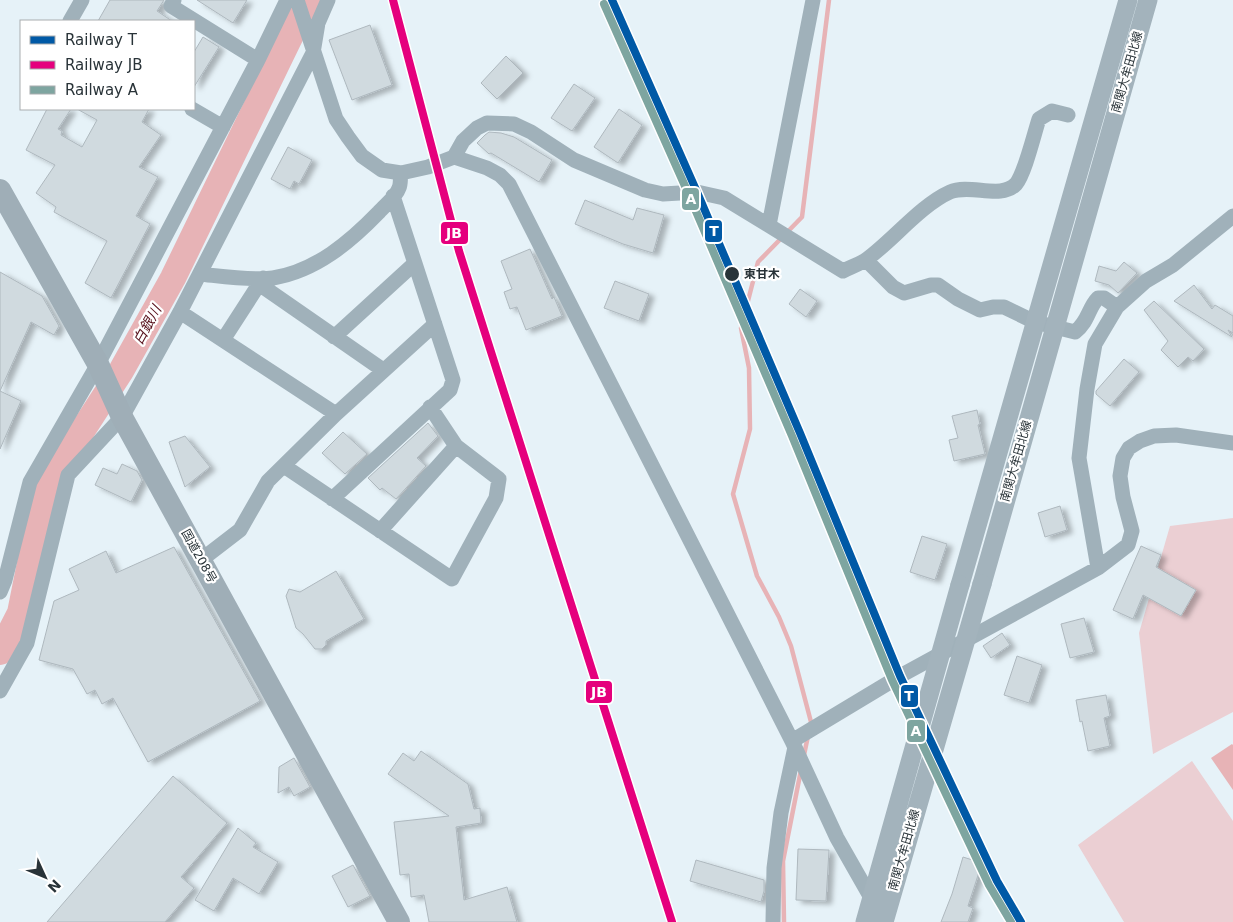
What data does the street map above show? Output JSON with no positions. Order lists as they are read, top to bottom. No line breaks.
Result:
{"streets":{"highway":["国道208号"],"main road":["南関大牟田北線"]},"water":["白銀川"],"places":["東甘木"],"lines":["rail line T","rail line JB","rail line A"],"legend":["Railway T","Railway JB","Railway A"],"north":"bottom right"}
